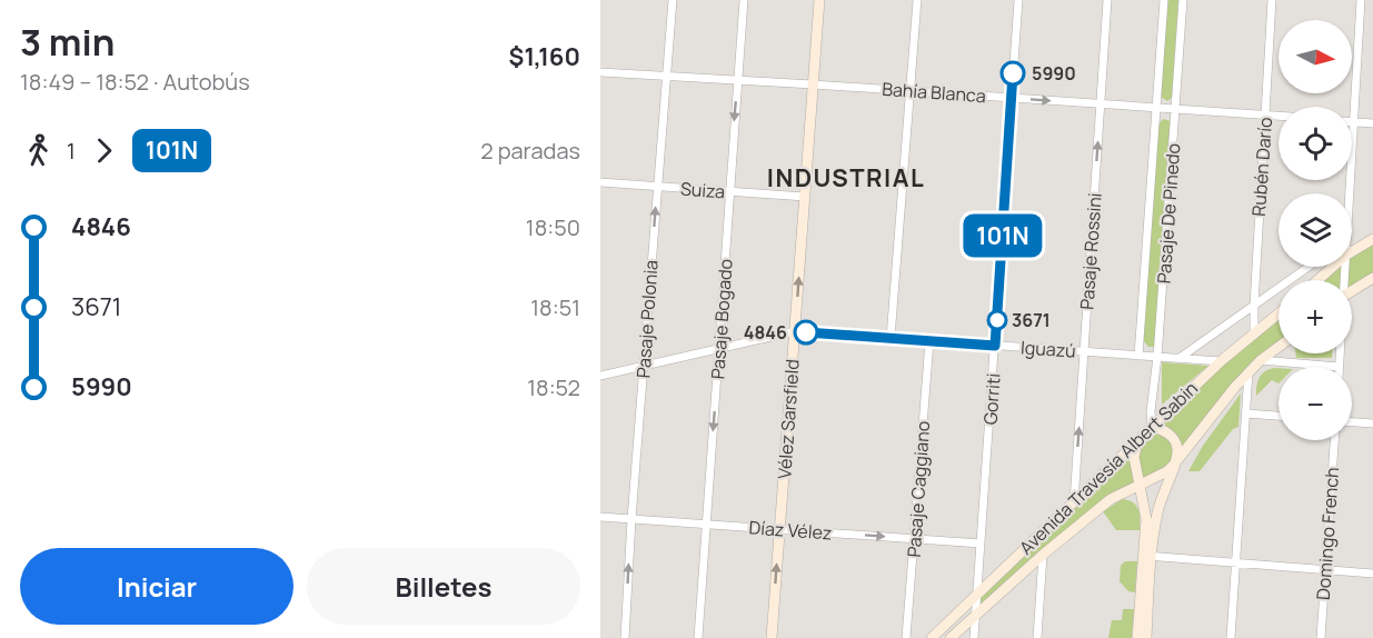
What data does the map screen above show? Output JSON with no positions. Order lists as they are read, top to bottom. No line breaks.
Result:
{"streets":{"main road":["Vélez Sarsfield","Avenida Travesía Albert Sabin"],"street":["Bahía Blanca","Rubén Darío","Suiza","Pasaje De Pinedo","Pasaje Rossini","Pasaje Polonia","Pasaje Bogado","Iguazú","Gorriti","Pasaje Caggiano","Díaz Vélez","Domingo French"]},"crossings":[["Bahía Blanca","Rubén Darío"],["Bahía Blanca","Pasaje De Pinedo"],["Bahía Blanca","Pasaje Rossini"],["Bahía Blanca","Pasaje Polonia"],["Bahía Blanca","Pasaje Bogado"],["Bahía Blanca","Gorriti"],["Bahía Blanca","Vélez Sarsfield"],["Rubén Darío","Avenida Travesía Albert Sabin"],["Suiza","Pasaje Polonia"],["Suiza","Pasaje Bogado"],["Suiza","Vélez Sarsfield"],["Pasaje De Pinedo","Iguazú"],["Pasaje De Pinedo","Avenida Travesía Albert Sabin"],["Pasaje Rossini","Iguazú"],["Pasaje Rossini","Avenida Travesía Albert Sabin"],["Pasaje Polonia","Iguazú"],["Pasaje Polonia","Díaz Vélez"],["Pasaje Bogado","Iguazú"],["Pasaje Bogado","Díaz Vélez"],["Iguazú","Gorriti"],["Iguazú","Vélez Sarsfield"],["Iguazú","Avenida Travesía Albert Sabin"],["Iguazú","Pasaje Caggiano"],["Gorriti","Avenida Travesía Albert Sabin"],["Gorriti","Díaz Vélez"],["Vélez Sarsfield","Díaz Vélez"],["Pasaje Caggiano","Díaz Vélez"]],"one_way":["Pasaje Polonia","Pasaje Bogado","Vélez Sarsfield","Díaz Vélez"],"districts":["INDUSTRIAL"],"places":["5990","3671","4846"],"lines":["bus line 101N"],"north":"right","page":{"heading":["3 min","18:49 – 18:52 · Autobús","$1,160"],"on_map":"101N","map_buttons":["+","−"],"legs":["1","101N","2 paradas"],"list":[{"name":"4846","value":"18:50"},{"name":"3671","value":"18:51"},{"name":"5990","value":"18:52"}],"buttons":["Iniciar","Billetes"]}}
